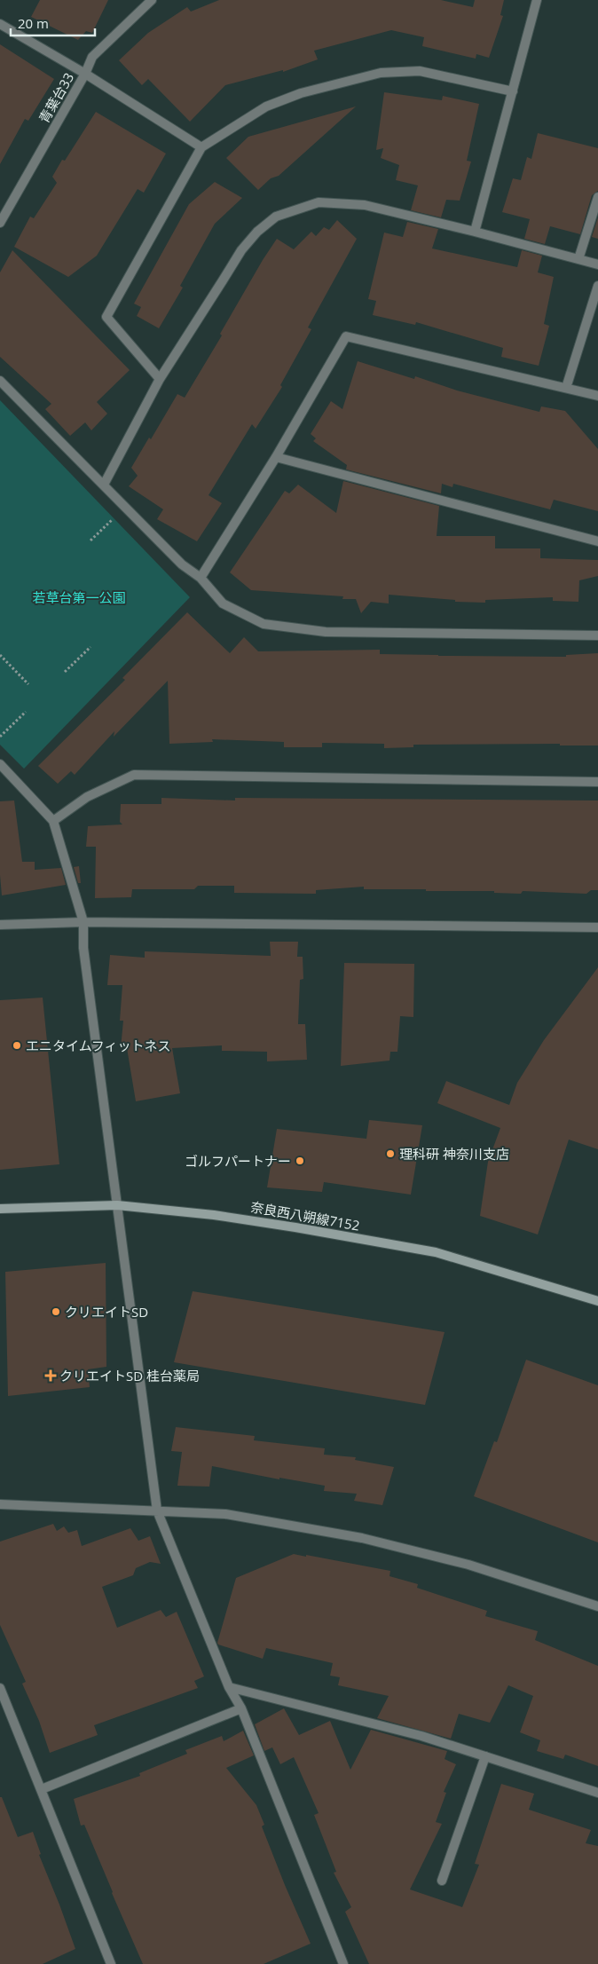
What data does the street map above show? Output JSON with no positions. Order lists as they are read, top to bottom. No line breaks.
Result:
{"streets":{"street":["青葉台33","奈良西八朔線7152"]},"parks":["若草台第一公園"],"places":{"other":["エニタイムフィットネス","理科研 神奈川支店","ゴルフパートナー","クリエイトSD"],"health":["クリエイトSD 桂台薬局"]},"scale_bar":"20 m"}
